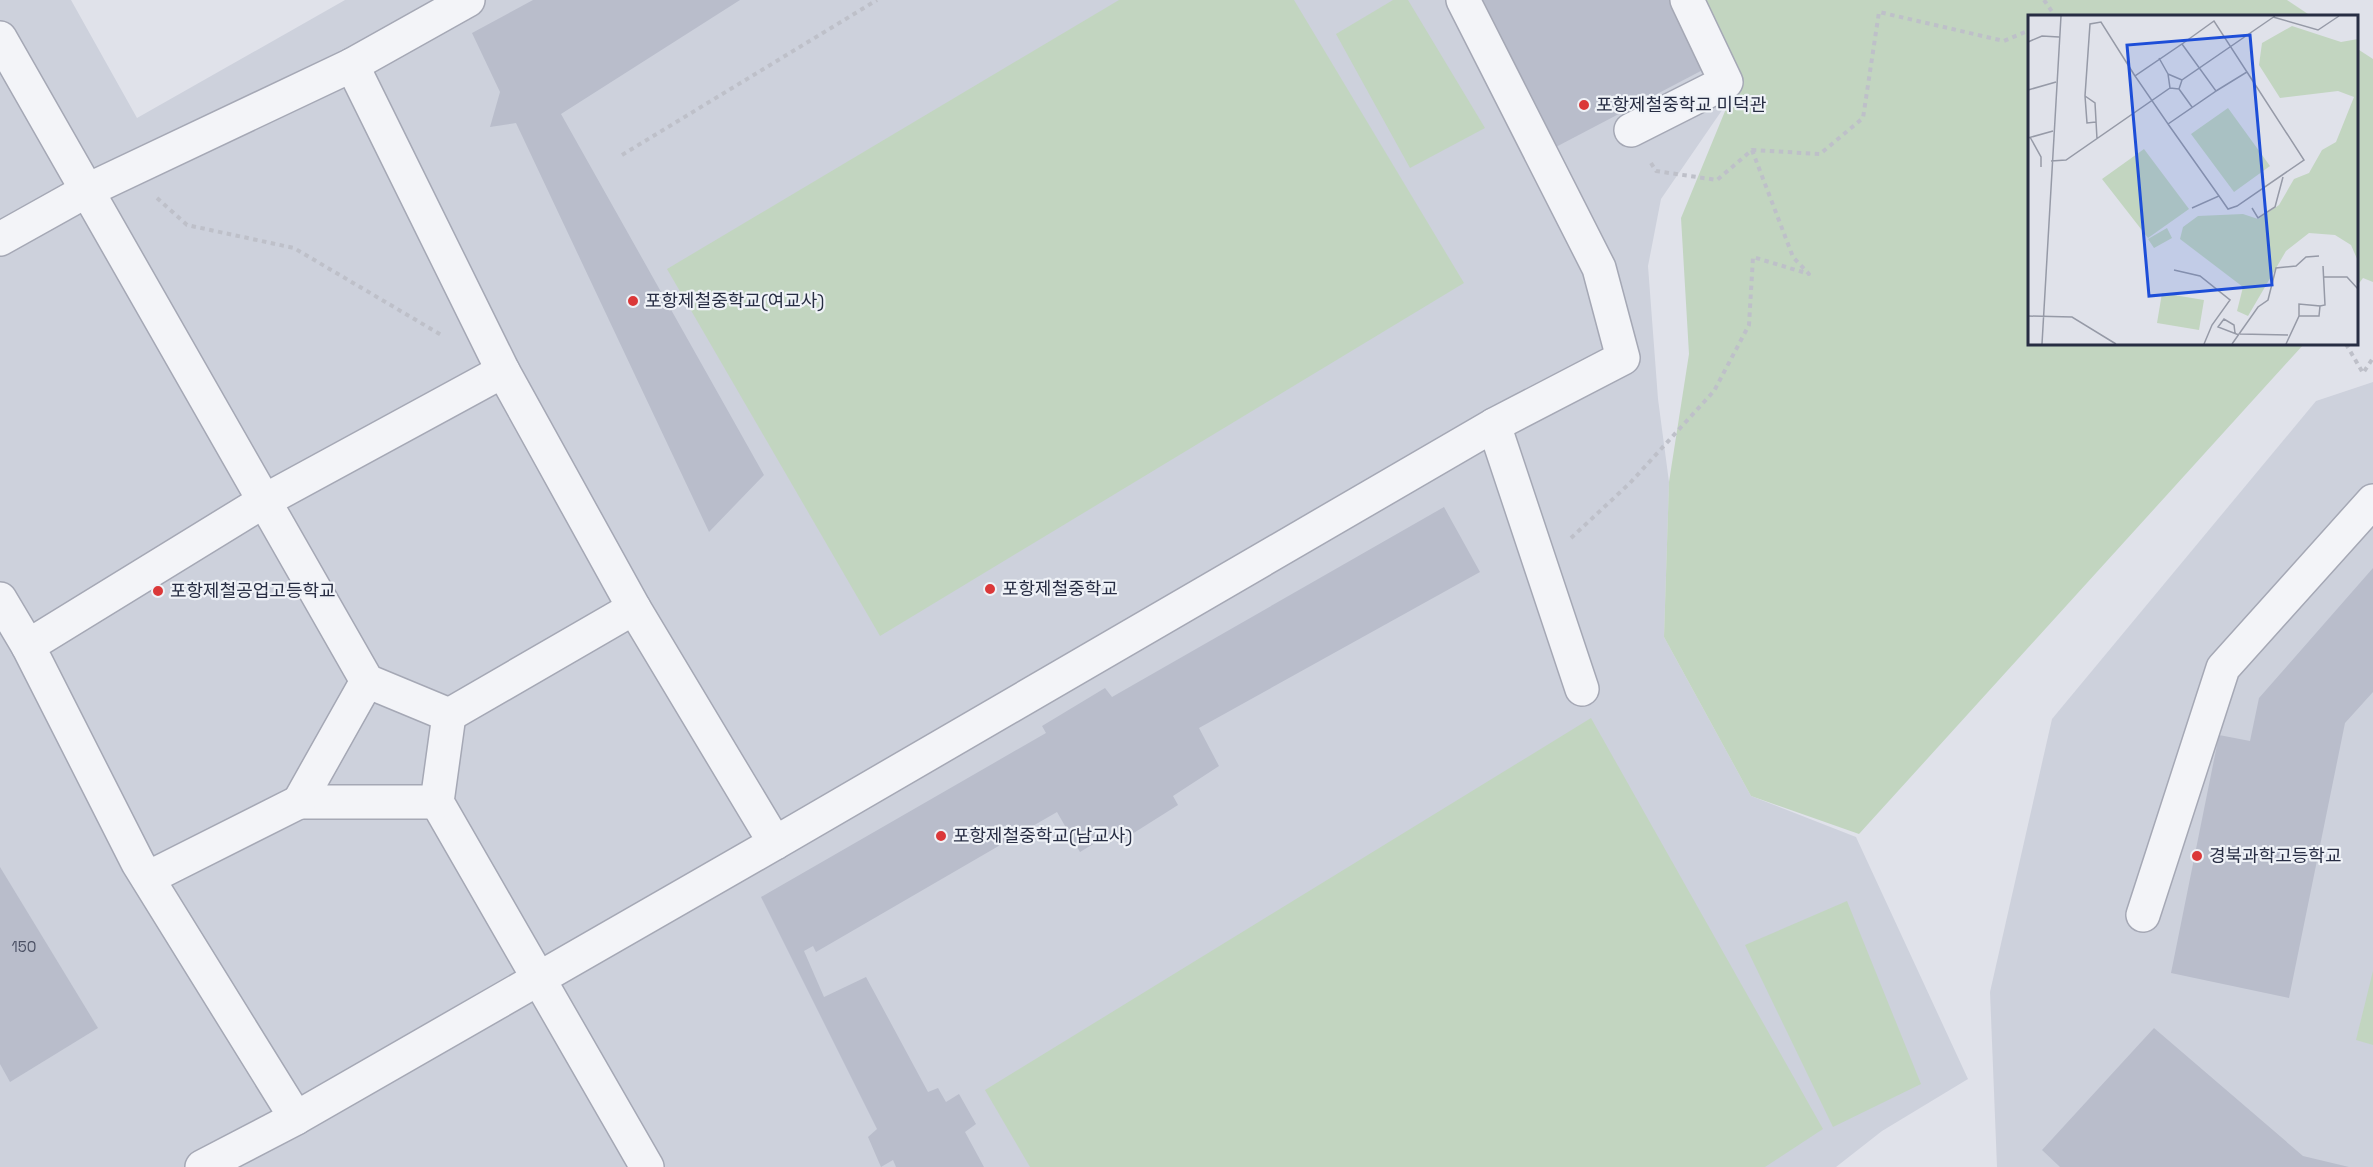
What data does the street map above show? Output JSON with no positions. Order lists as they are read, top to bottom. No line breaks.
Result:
{"places":["포항제철중학교 미덕관","포항제철중학교(여교사)","포항제철중학교","포항제철공업고등학교","포항제철중학교(남교사)","경북과학고등학교"],"house_numbers":["150"]}
